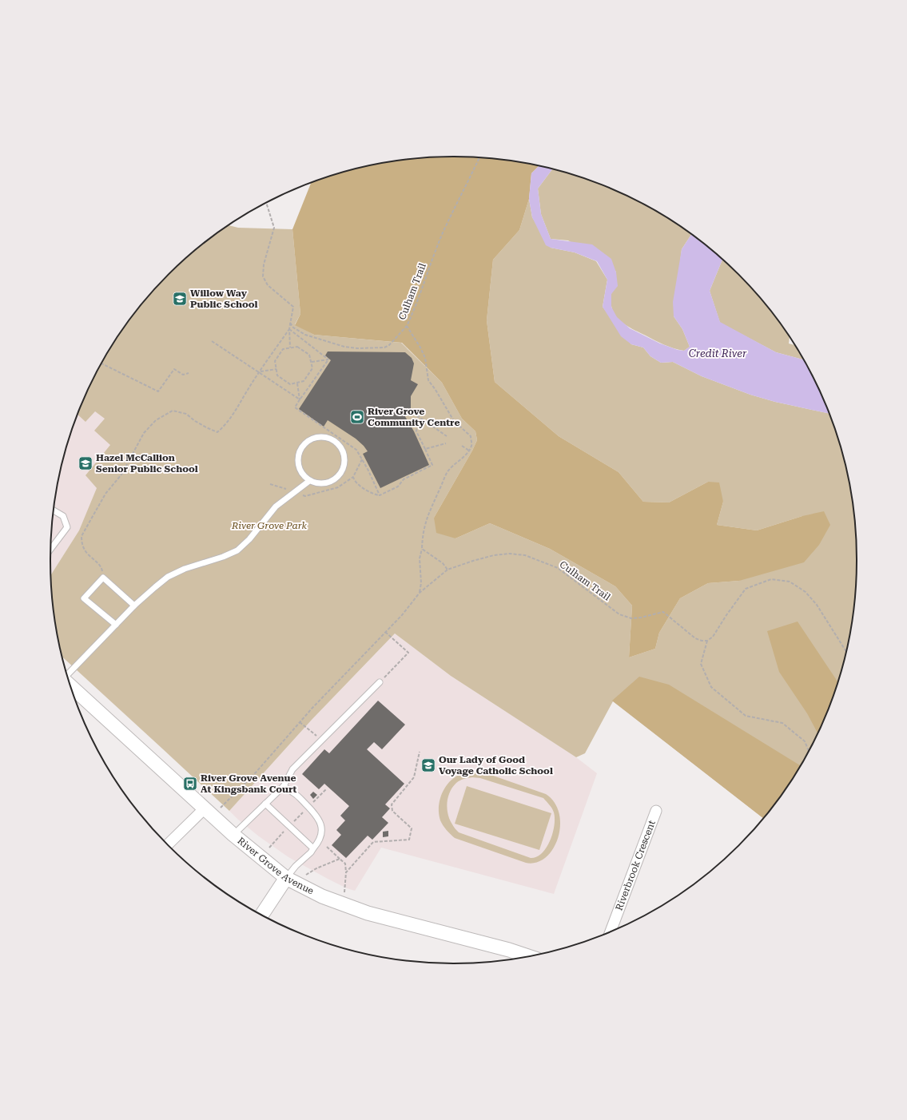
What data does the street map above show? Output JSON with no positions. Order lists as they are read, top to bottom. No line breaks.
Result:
{"streets":{"street":["River Grove Avenue","Riverbrook Crescent"],"path":["Culham Trail"]},"water":["Credit River"],"parks":["River Grove Park"],"places":{"school or university":["Willow Way Public School","Hazel McCallion Senior Public School","Our Lady of Good Voyage Catholic School"],"sports":["River Grove Community Centre"],"bus stop":["River Grove Avenue At Kingsbank Court"]}}
